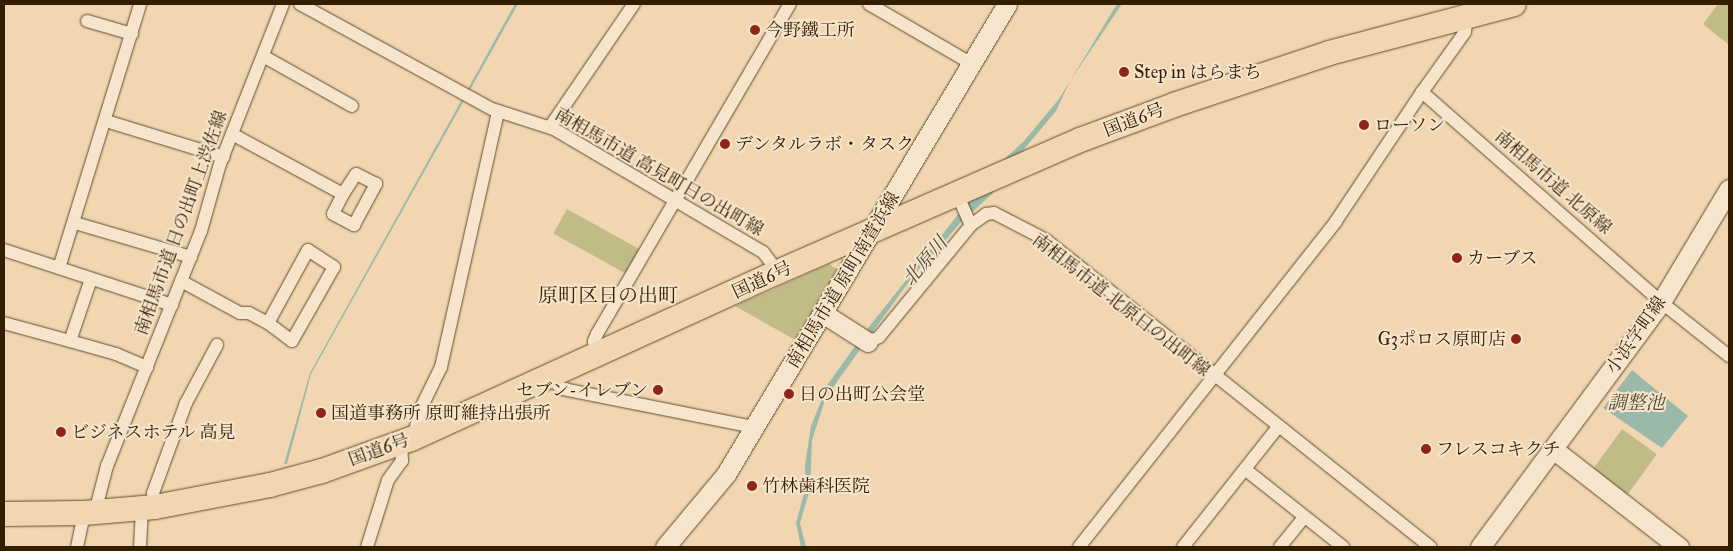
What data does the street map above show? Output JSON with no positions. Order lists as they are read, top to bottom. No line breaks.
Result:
{"streets":{"highway":["国道6号"],"street":["南相馬市道 高見町日の出町線","南相馬市道 北原線","南相馬市道 日の出町上渋佐線","南相馬市道 原町南萱浜線","南相馬市道 北原日の出町線","小浜字町線"]},"crossings":[["国道6号","南相馬市道 高見町日の出町線"],["国道6号","南相馬市道 日の出町上渋佐線"],["国道6号","南相馬市道 原町南萱浜線"],["国道6号","南相馬市道 北原日の出町線"],["南相馬市道 北原線","小浜字町線"],["南相馬市道 原町南萱浜線","南相馬市道 北原日の出町線"]],"districts":["原町区日の出町"],"water":["北原川","調整池"],"places":["今野鐵工所","Step in はらまち","ローソン","デンタルラボ・タスク","カーブス","G3ポロス原町店","セブン-イレブン","日の出町公会堂","国道事務所 原町維持出張所","ビジネスホテル 高見","フレスコキクチ","竹林歯科医院"]}
